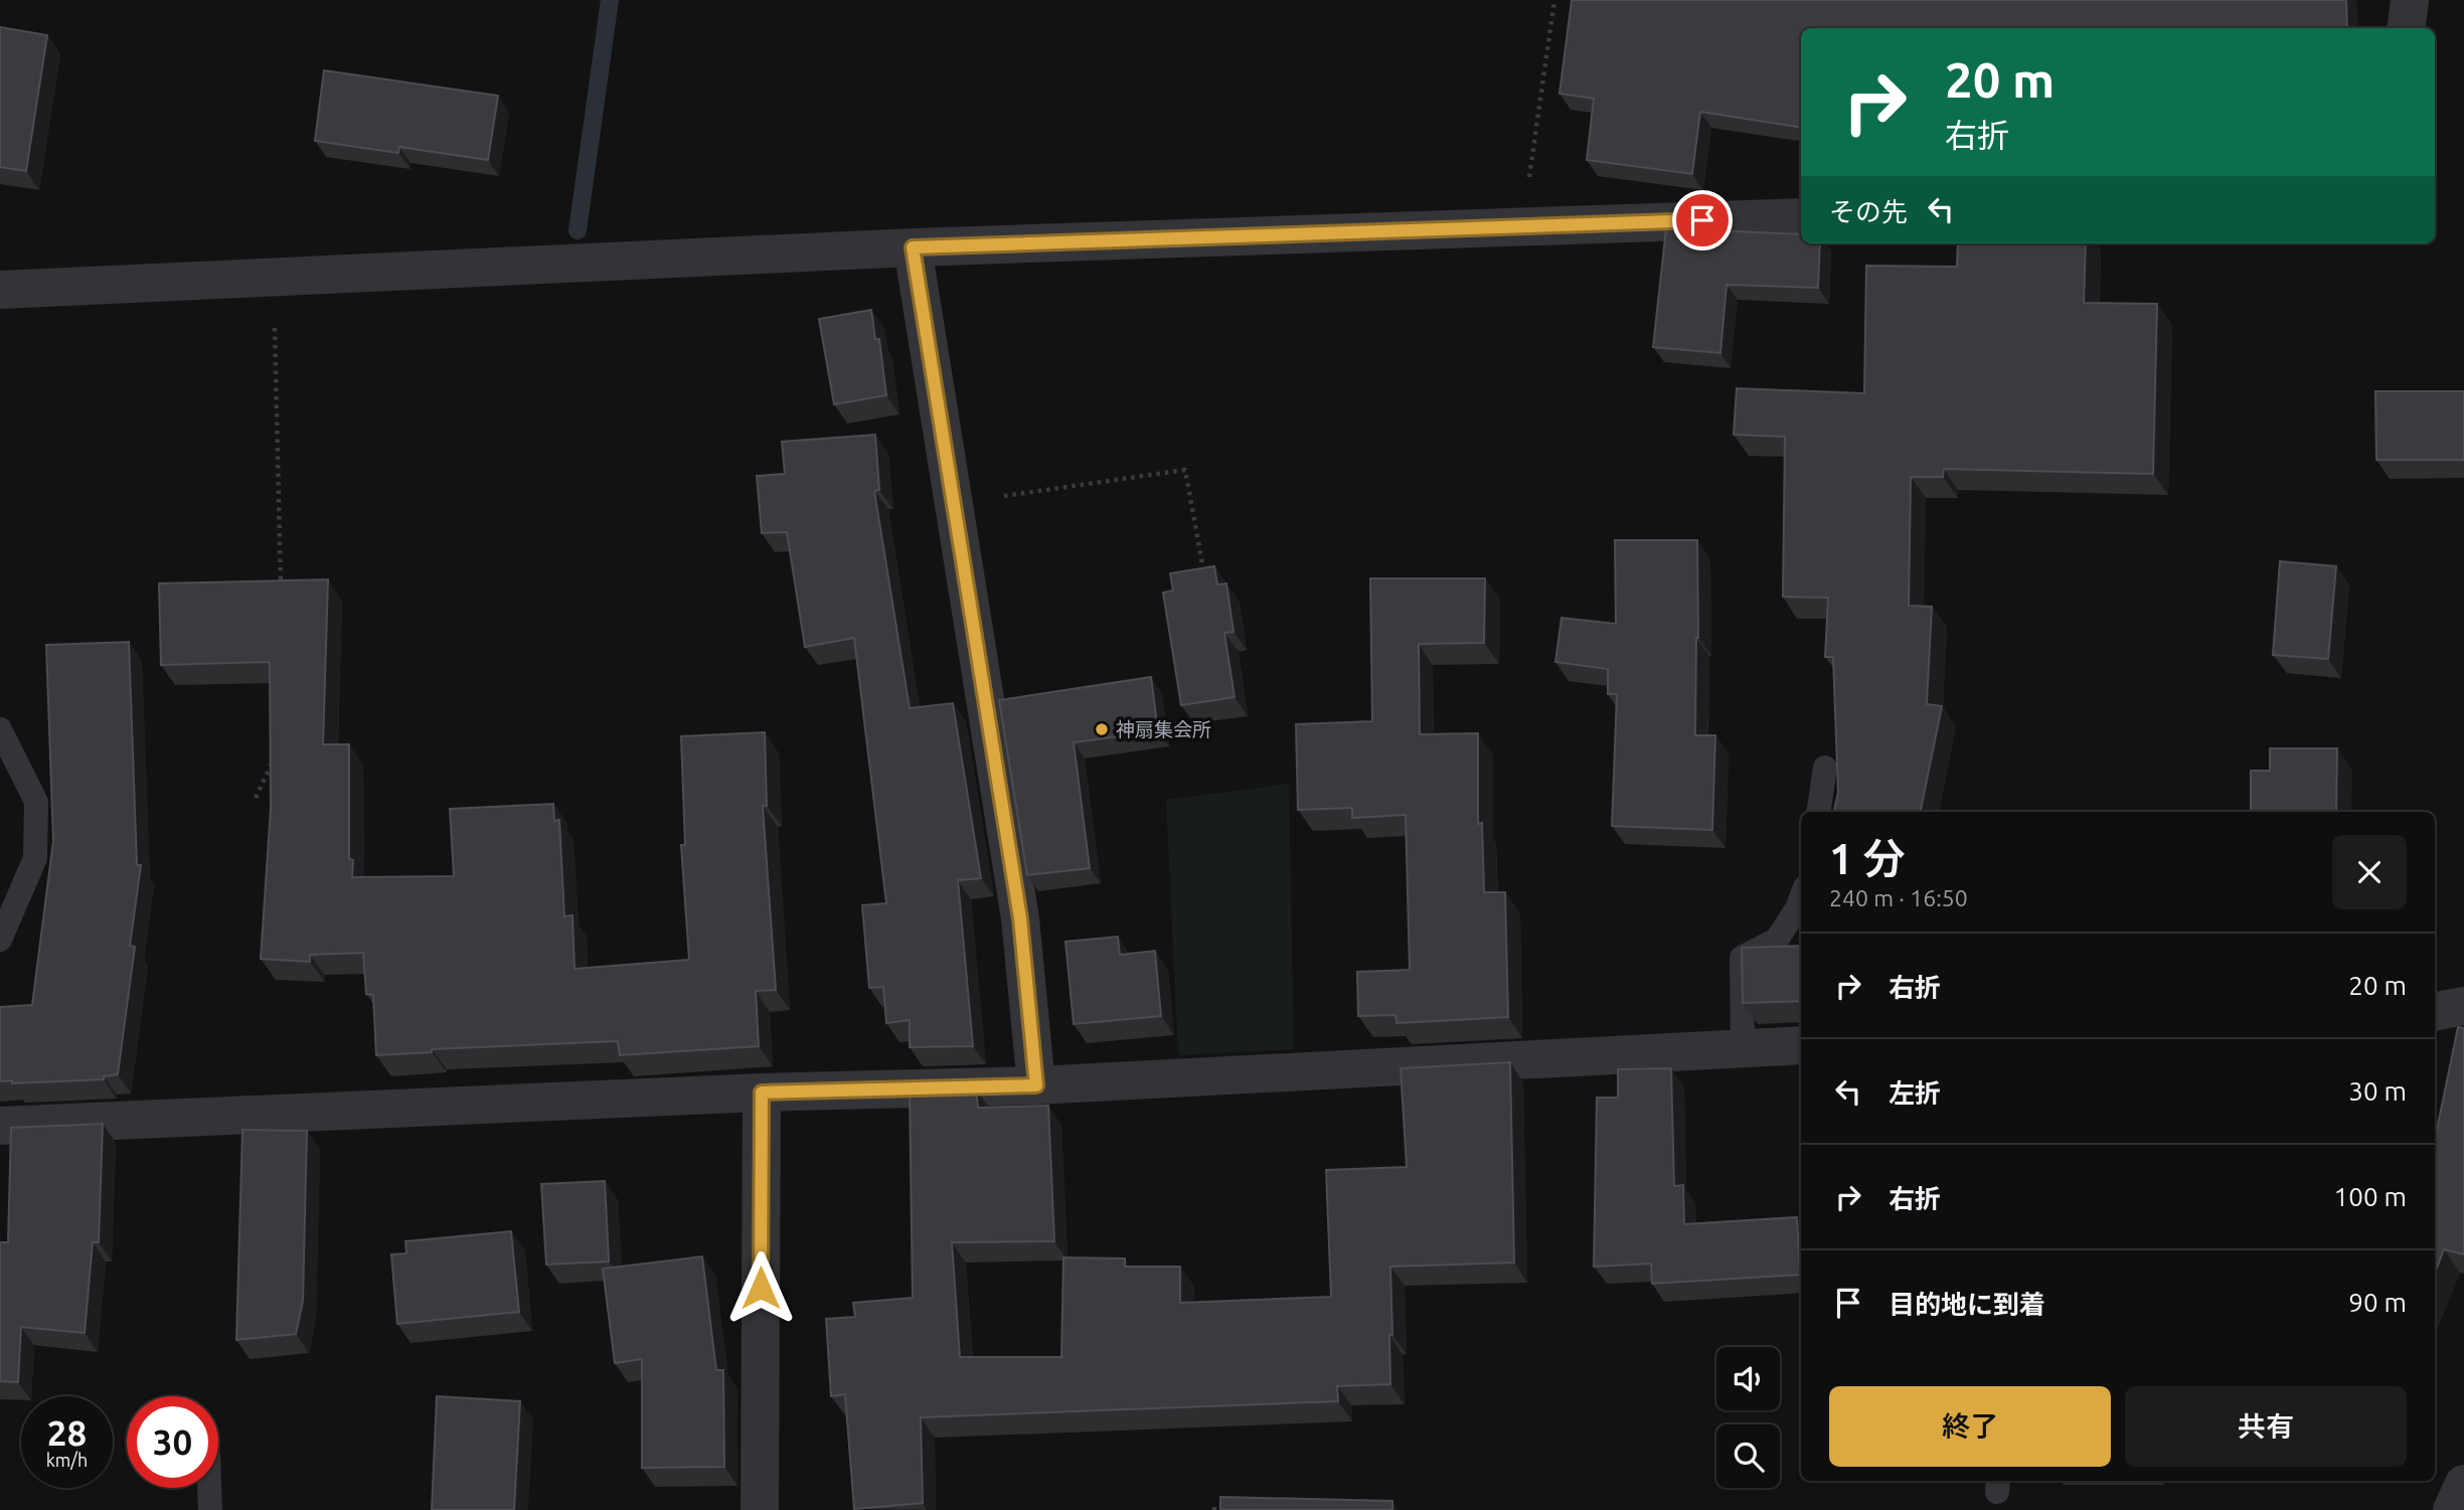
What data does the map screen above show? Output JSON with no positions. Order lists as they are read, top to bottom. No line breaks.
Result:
{"places":["神扇集会所"],"page":{"turn":["20 m","右折"],"then":"その先","heading":["1 分","240 m · 16:50"],"list":[{"name":"右折","value":"20 m"},{"name":"左折","value":"30 m"},{"name":"右折","value":"100 m"},{"name":"目的地に到着","value":"90 m"}],"buttons":["終了","共有"],"speed":"28 km/h","limit":"30"}}
